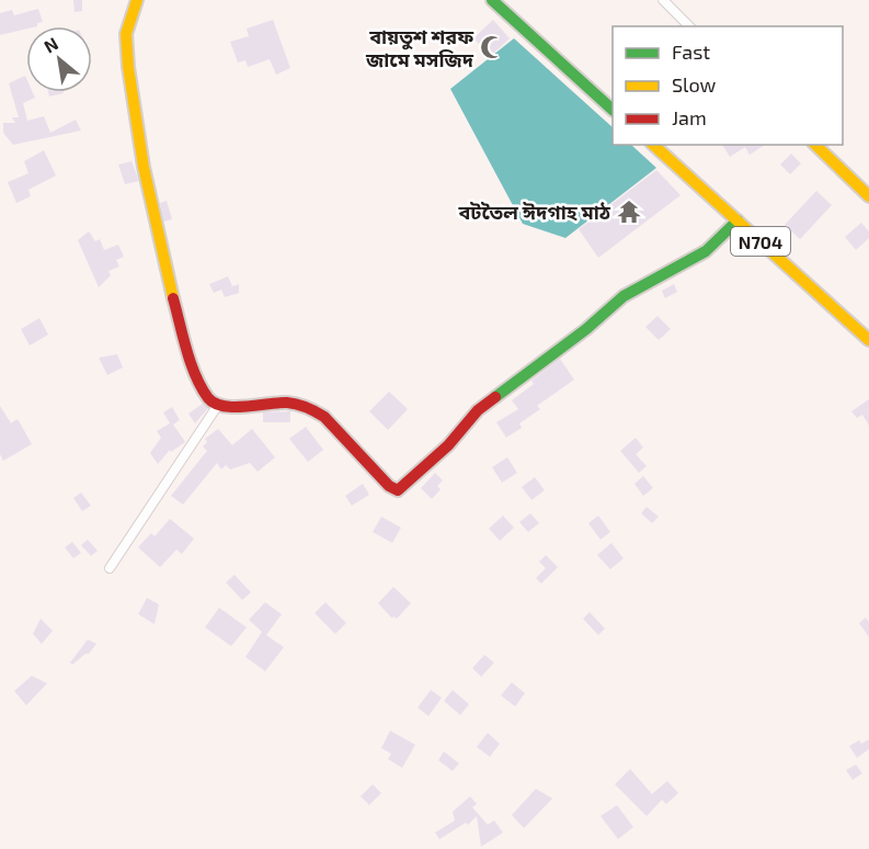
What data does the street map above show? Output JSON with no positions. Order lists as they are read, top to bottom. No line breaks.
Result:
{"streets":{"main road":["N704"]},"places":{"mosque":["বায়তুশ শরফ জামে মসজিদ"],"temple":["বটতৈল ঈদগাহ মাঠ"]},"legend":["Fast","Slow","Jam"],"north":"top left"}
